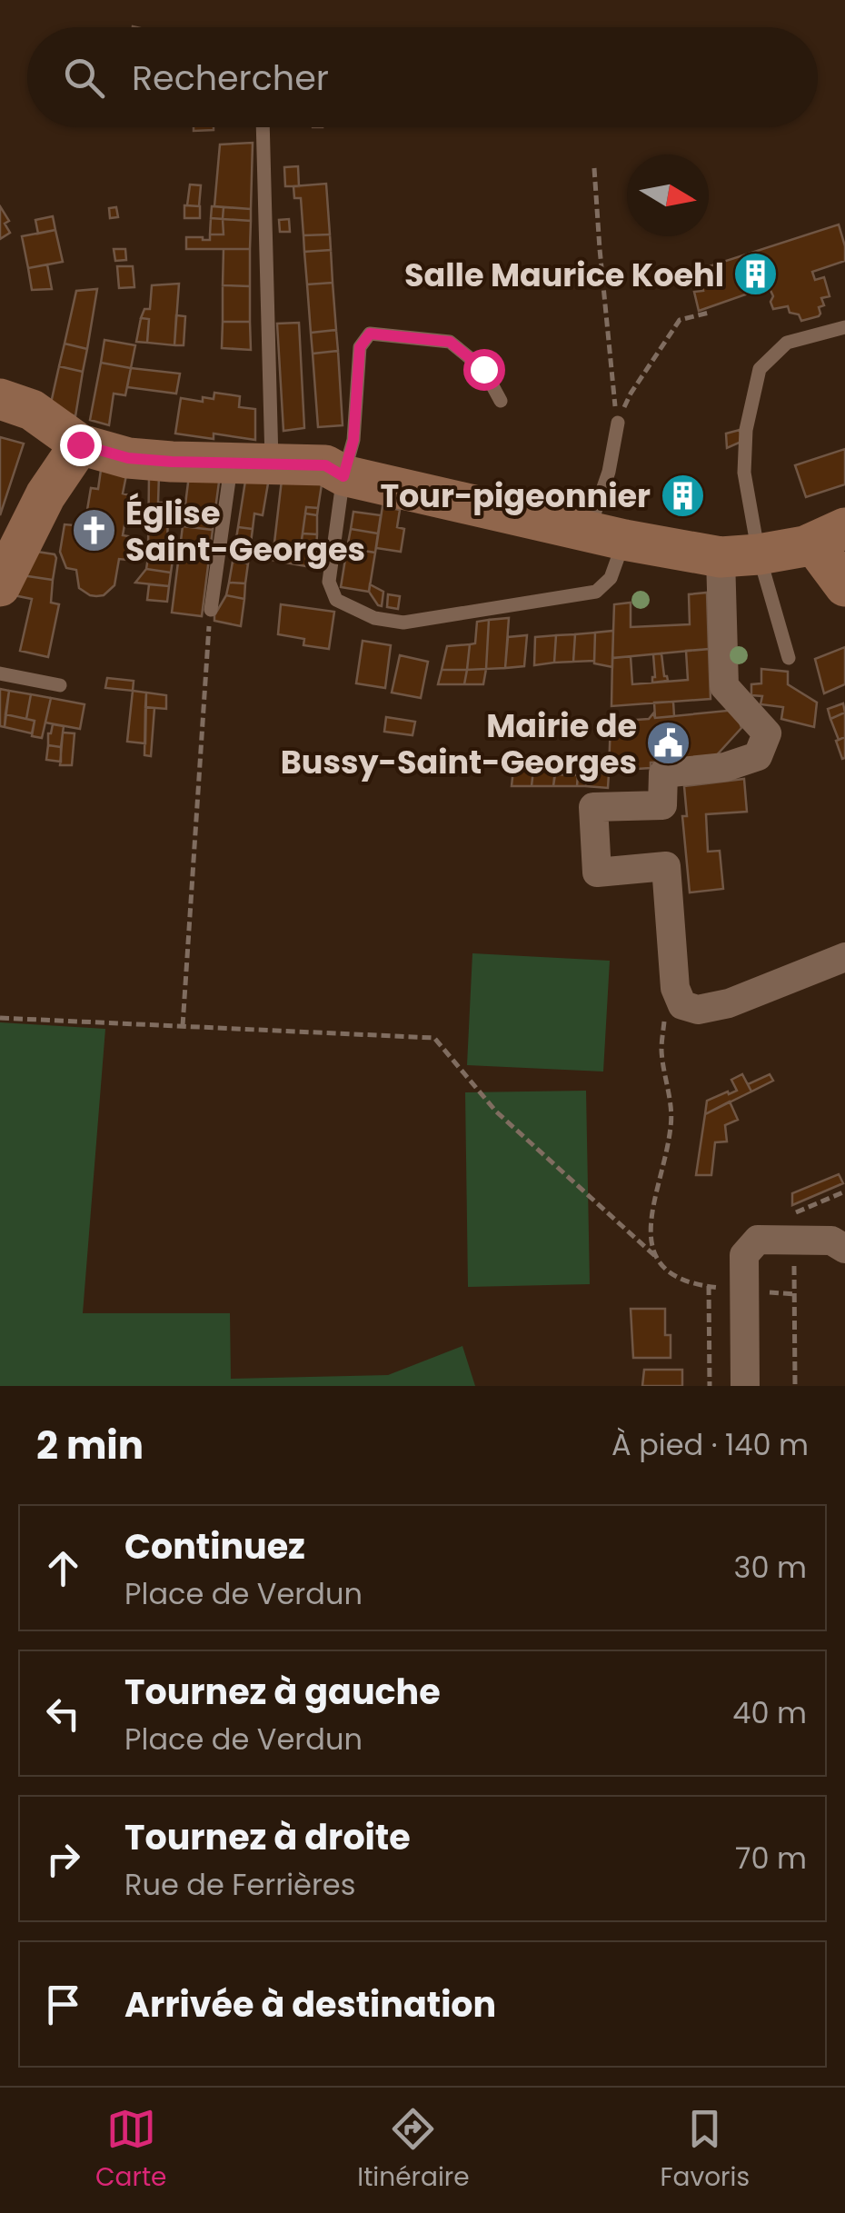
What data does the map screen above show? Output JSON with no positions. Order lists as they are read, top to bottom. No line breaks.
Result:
{"places":{"building":["Salle Maurice Koehl","Tour-pigeonnier"],"church":["Église Saint-Georges"],"public building":["Mairie de Bussy-Saint-Georges"]},"north":"right","page":{"search":"Rechercher","heading":["2 min","À pied · 140 m"],"list":[["Continuez","Place de Verdun","30 m"],["Tournez à gauche","Place de Verdun","40 m"],["Tournez à droite","Rue de Ferrières","70 m"],"Arrivée à destination"],"nav":["Carte","Itinéraire","Favoris"]}}
